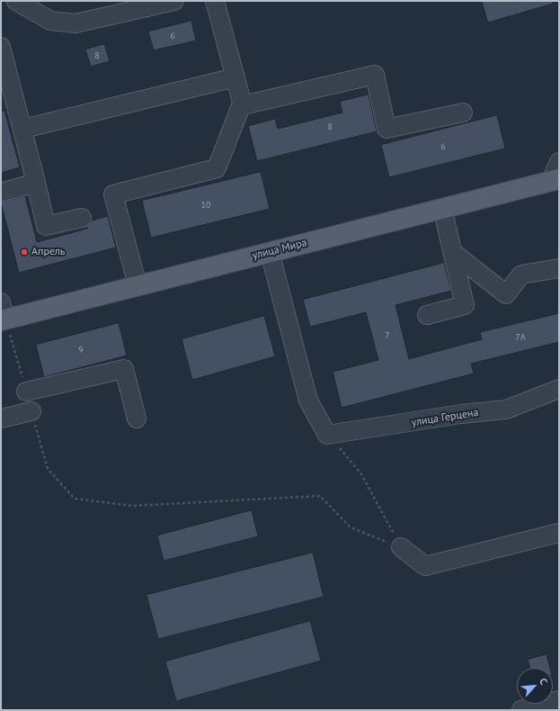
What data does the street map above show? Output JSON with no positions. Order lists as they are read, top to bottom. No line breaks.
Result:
{"streets":{"main road":["улица Мира"],"street":["улица Герцена"]},"places":["Апрель"],"house_numbers":["6","8","8","6","10","7","7А","9"],"north":"top right"}
